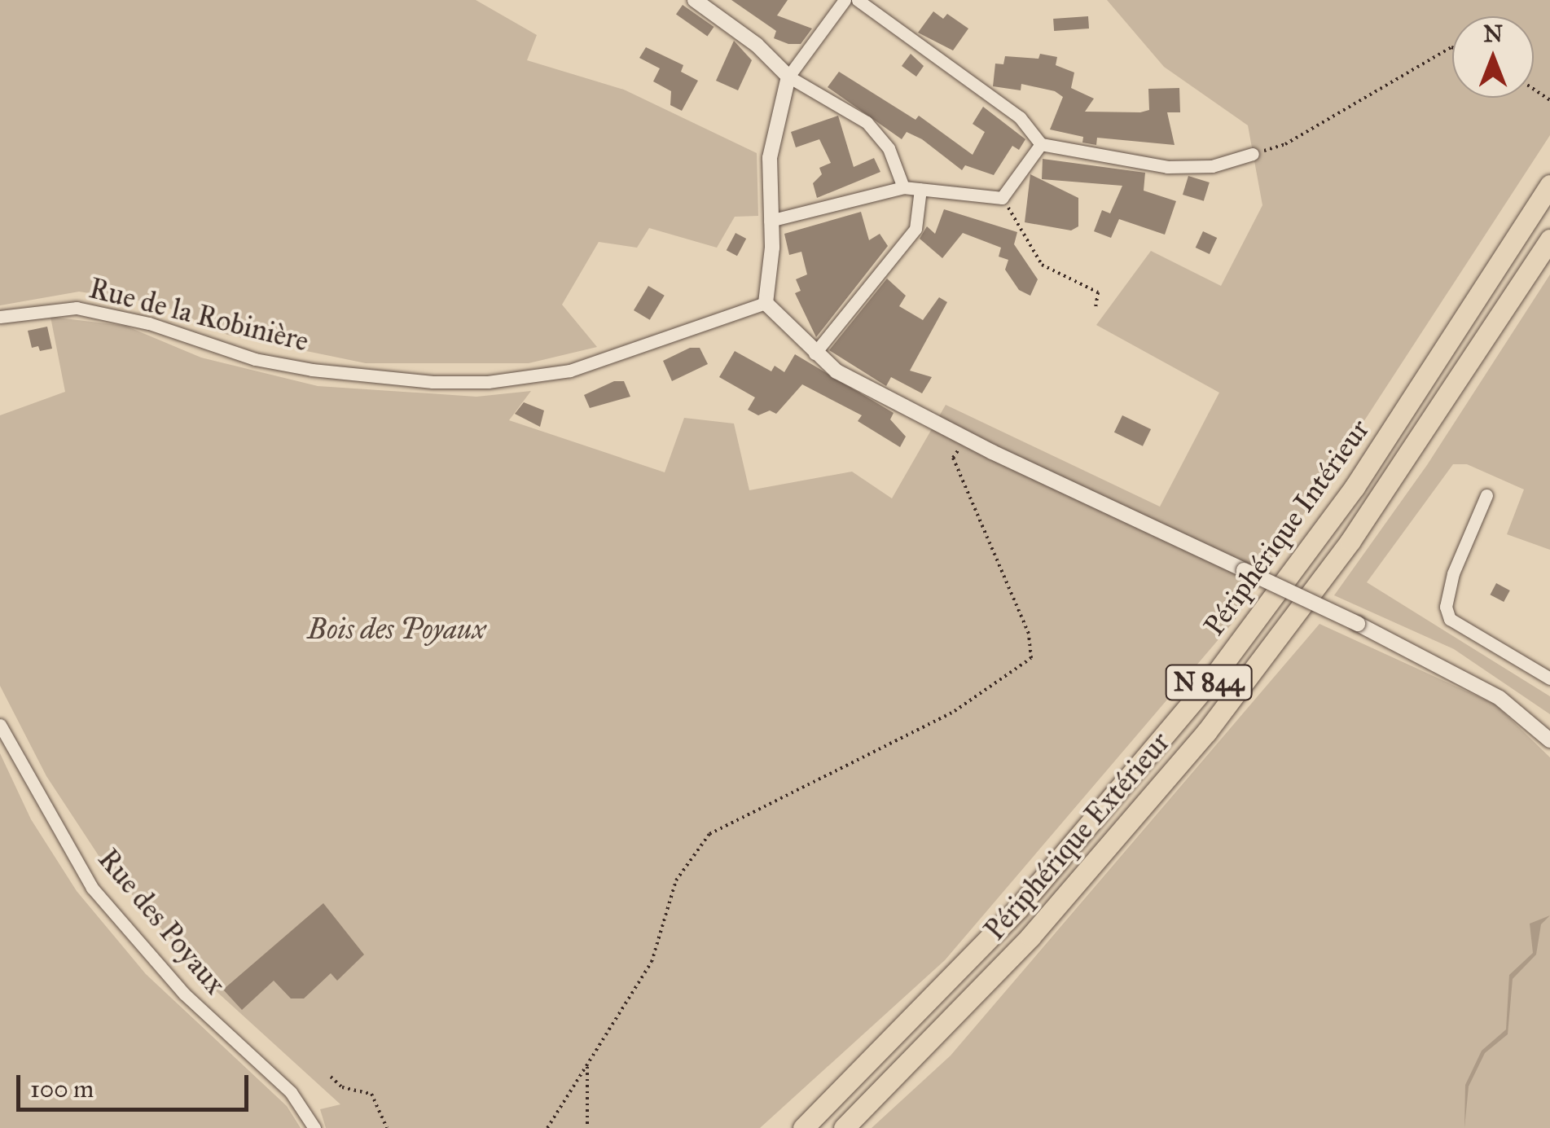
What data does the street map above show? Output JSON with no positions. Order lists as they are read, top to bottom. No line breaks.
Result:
{"streets":{"highway":["Périphérique Intérieur","N 844","Périphérique Extérieur"],"street":["Rue de la Robinière","Rue des Poyaux"]},"parks":["Bois des Poyaux"],"scale_bar":"100 m","north":"top"}
